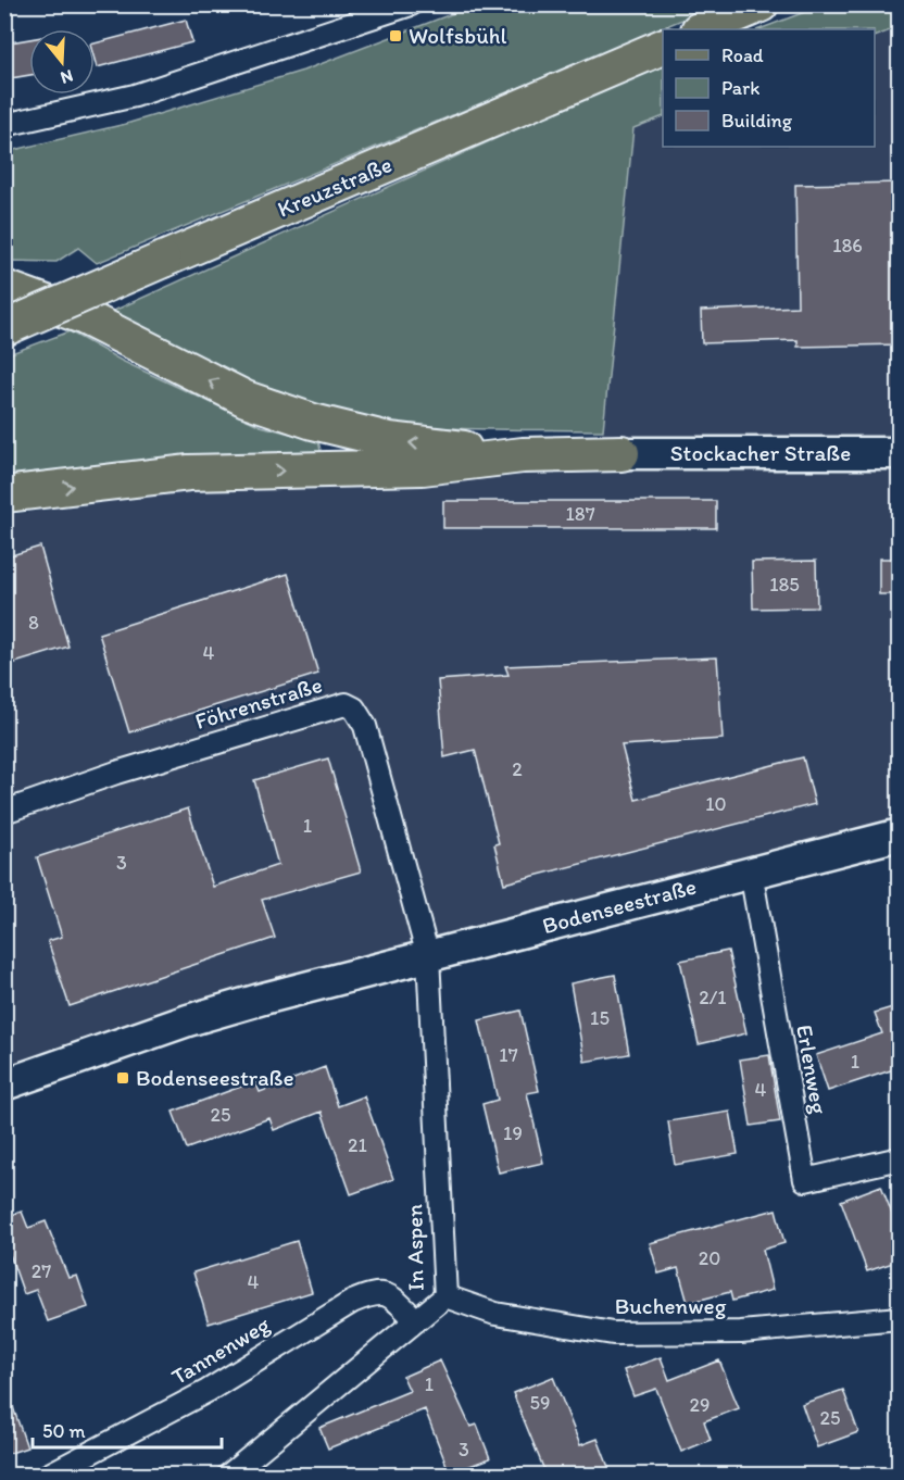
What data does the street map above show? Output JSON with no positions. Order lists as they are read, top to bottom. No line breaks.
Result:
{"streets":{"main road":["Kreuzstraße"],"street":["Stockacher Straße","Föhrenstraße","Bodenseestraße","Erlenweg","In Aspen","Buchenweg","Tannenweg"]},"crossings":[["Föhrenstraße","Bodenseestraße"],["Föhrenstraße","In Aspen"],["Bodenseestraße","Erlenweg"],["Bodenseestraße","In Aspen"],["In Aspen","Buchenweg"],["In Aspen","Tannenweg"]],"places":{"transit":["Wolfsbühl","Bodenseestraße"]},"house_numbers":["186","187","185","8","4","2","10","1","3","2/1","15","17","1","4","25","19","21","20","27","4","1","59","29","25","3"],"legend":["Road","Park","Building"],"scale_bar":"50 m","north":"bottom"}
